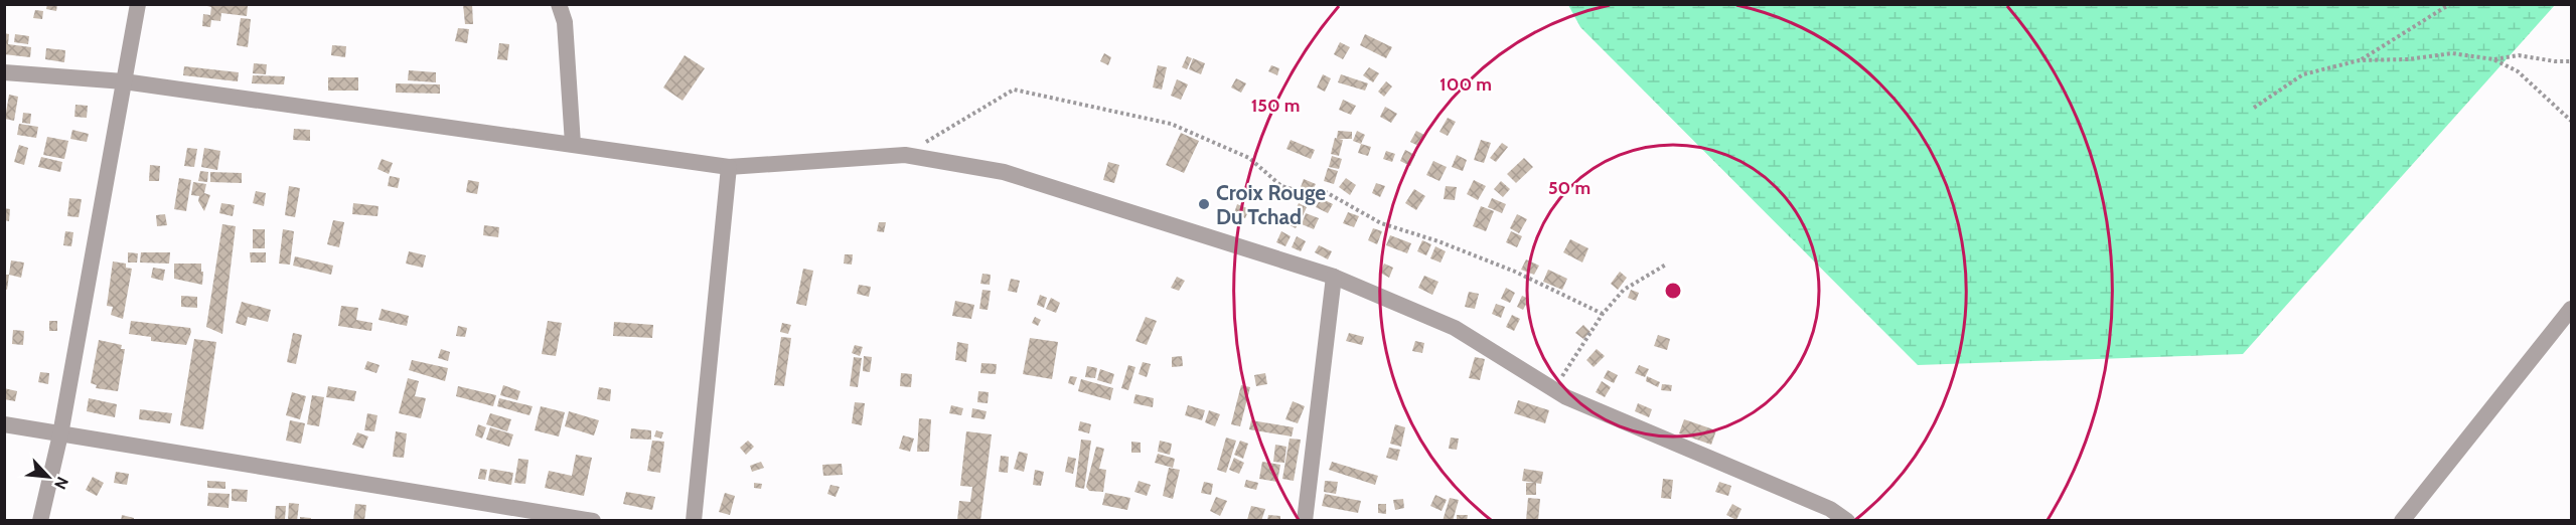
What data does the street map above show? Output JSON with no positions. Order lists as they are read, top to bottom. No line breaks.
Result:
{"places":["Croix Rouge Du Tchad"],"north":"bottom right","rings":["100 m","150 m","50 m"]}
